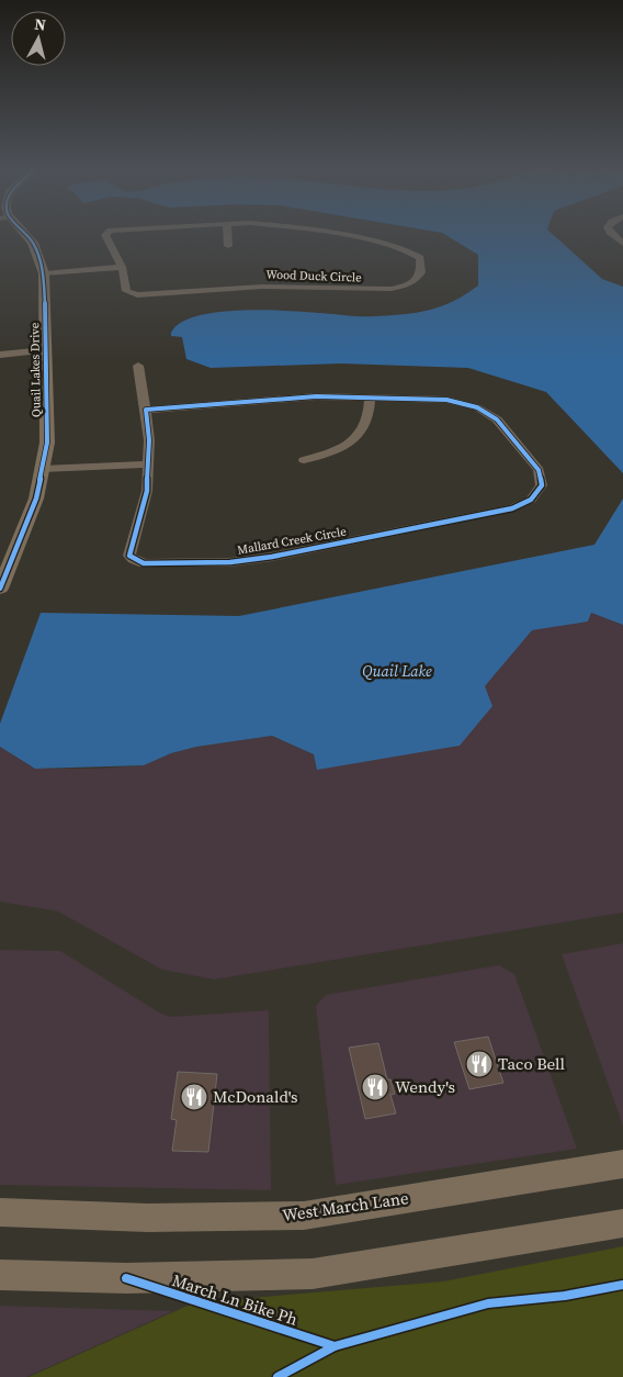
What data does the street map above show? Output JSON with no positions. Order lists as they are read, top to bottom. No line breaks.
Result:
{"streets":{"main road":["Quail Lakes Drive","West March Lane"],"street":["Wood Duck Circle","Mallard Creek Circle"],"cycle path":["March Ln Bike Ph"]},"water":["Quail Lake"],"places":{"restaurant":["Taco Bell","Wendy's","McDonald's"]},"north":"top"}
